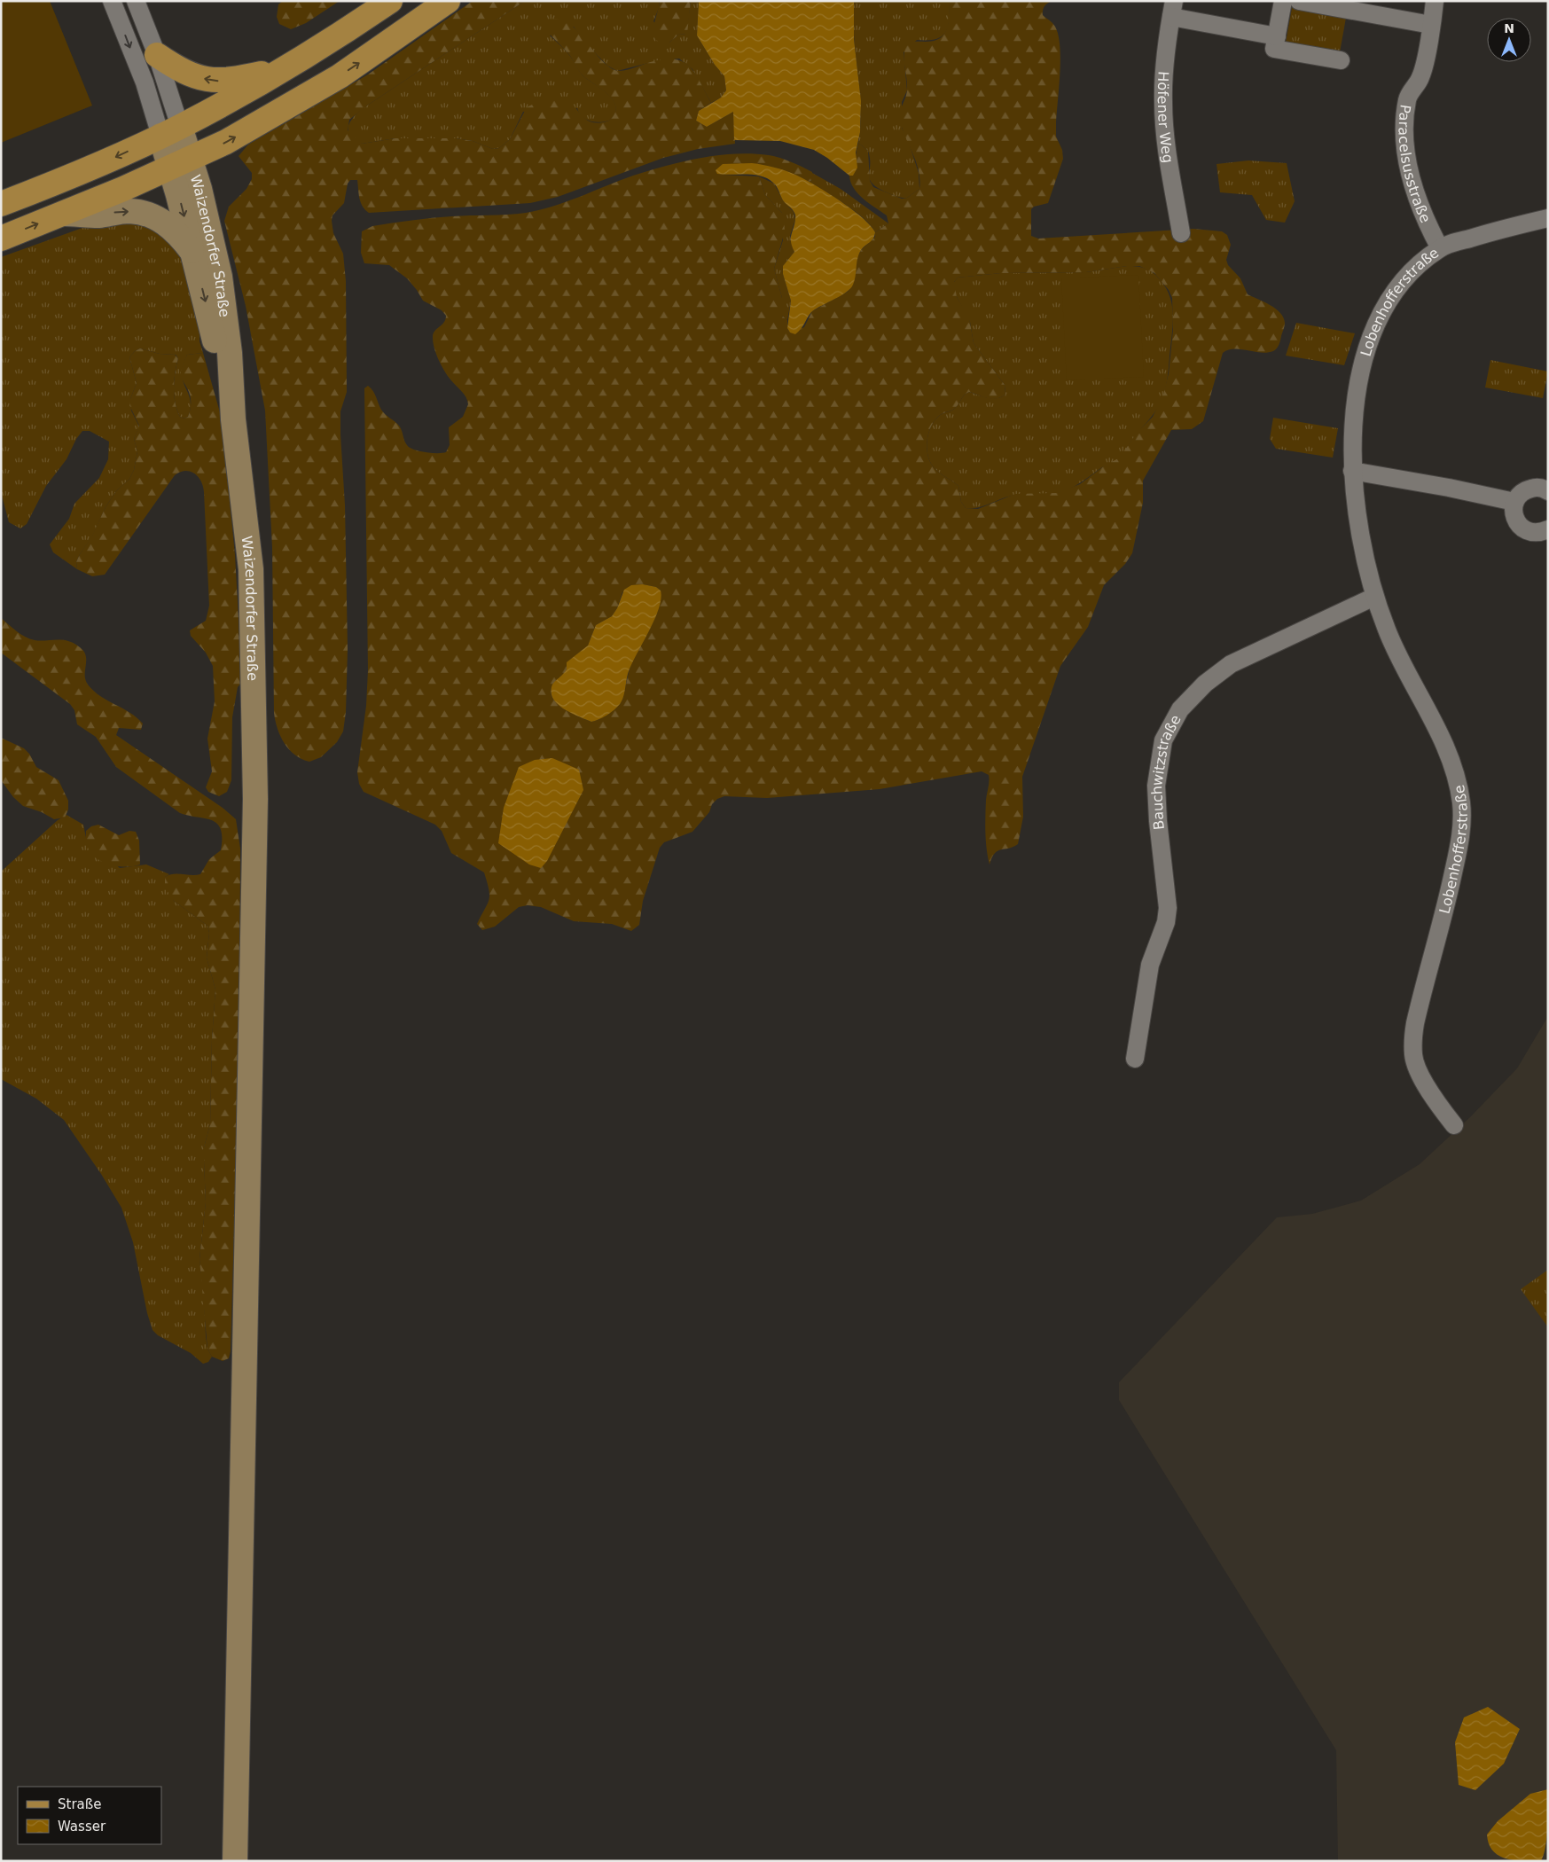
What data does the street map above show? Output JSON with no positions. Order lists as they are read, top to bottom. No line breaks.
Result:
{"streets":{"main road":["Waizendorfer Straße"],"street":["Höfener Weg","Paracelsusstraße","Lobenhofferstraße","Bauchwitzstraße"]},"crossings":[["Paracelsusstraße","Lobenhofferstraße"],["Lobenhofferstraße","Bauchwitzstraße"]],"legend":["Straße","Wasser"],"north":"top"}
